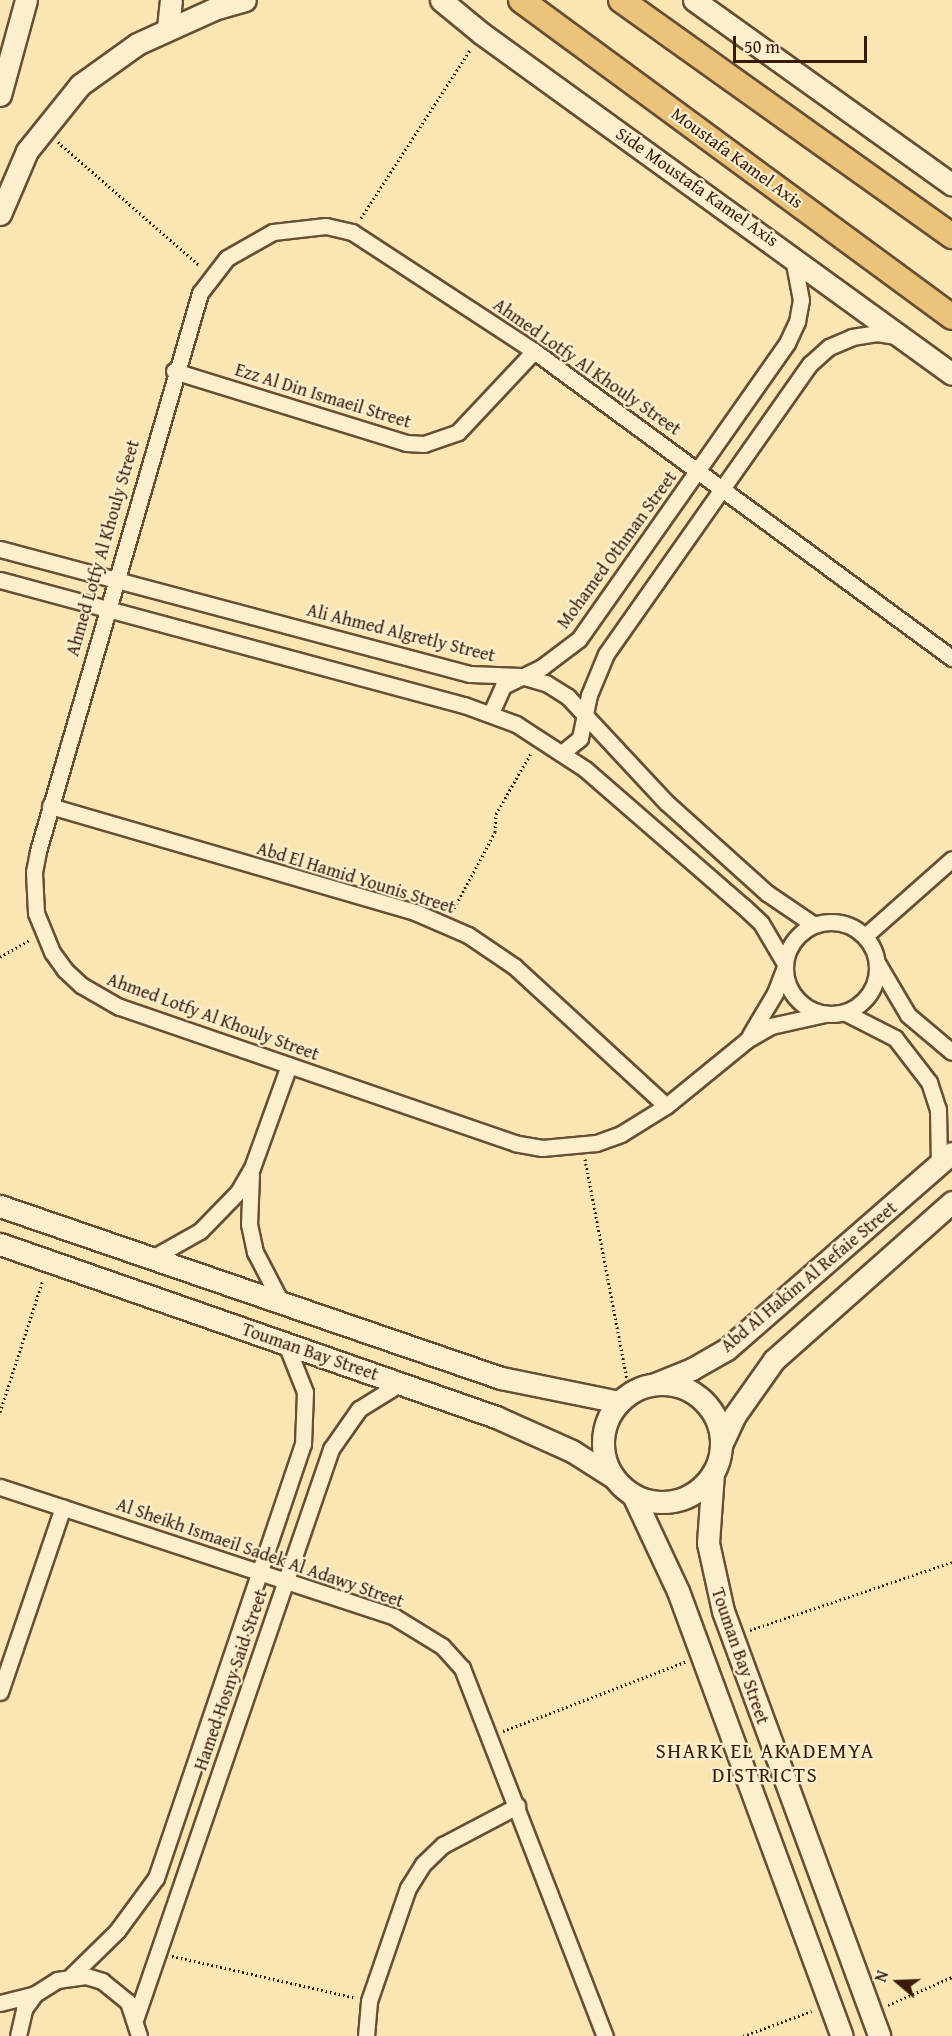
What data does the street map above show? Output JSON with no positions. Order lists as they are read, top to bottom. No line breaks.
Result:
{"streets":{"main road":["Moustafa Kamel Axis"],"street":["Side Moustafa Kamel Axis","Ahmed Lotfy Al Khouly Street","Ezz Al Din Ismaeil Street","Mohamed Othman Street","Ali Ahmed Algretly Street","Abd El Hamid Younis Street","Abd Al Hakim Al Refaie Street","Touman Bay Street","Al Sheikh Ismaeil Sadek Al Adawy Street","Hamed Hosny Said Street"]},"crossings":[["Side Moustafa Kamel Axis","Mohamed Othman Street"],["Ahmed Lotfy Al Khouly Street","Ezz Al Din Ismaeil Street"],["Ahmed Lotfy Al Khouly Street","Mohamed Othman Street"],["Ahmed Lotfy Al Khouly Street","Ali Ahmed Algretly Street"],["Ahmed Lotfy Al Khouly Street","Abd El Hamid Younis Street"],["Mohamed Othman Street","Ali Ahmed Algretly Street"],["Abd Al Hakim Al Refaie Street","Touman Bay Street"],["Touman Bay Street","Hamed Hosny Said Street"],["Al Sheikh Ismaeil Sadek Al Adawy Street","Hamed Hosny Said Street"]],"districts":["SHARK EL AKADEMYA DISTRICTS"],"scale_bar":"50 m","north":"left"}
